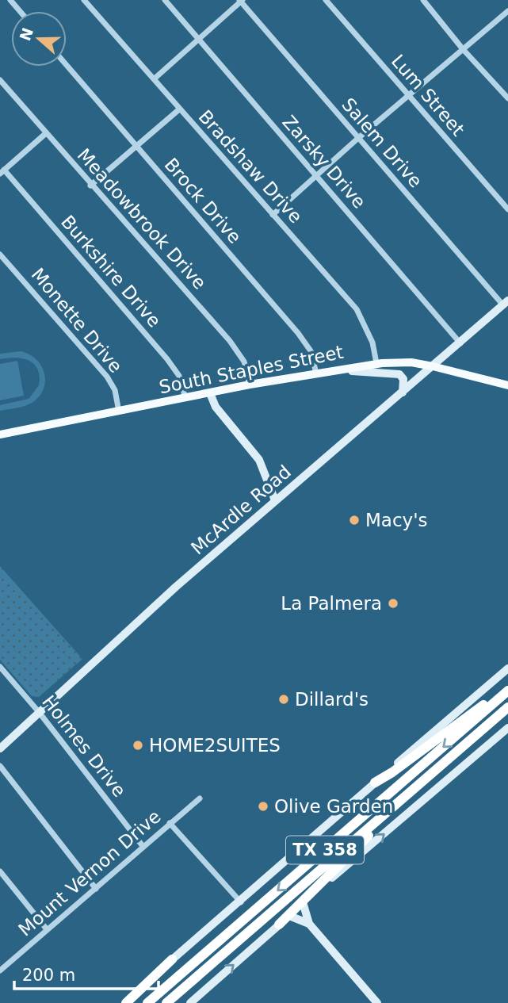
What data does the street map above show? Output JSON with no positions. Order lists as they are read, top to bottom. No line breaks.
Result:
{"streets":{"highway":["TX 358"],"main road":["South Staples Street","McArdle Road"],"street":["Lum Street","Salem Drive","Zarsky Drive","Bradshaw Drive","Brock Drive","Meadowbrook Drive","Burkshire Drive","Monette Drive","Holmes Drive","Mount Vernon Drive"]},"crossings":[["Salem Drive","McArdle Road"],["Zarsky Drive","McArdle Road"],["Bradshaw Drive","South Staples Street"],["Brock Drive","South Staples Street"],["Meadowbrook Drive","South Staples Street"],["Burkshire Drive","South Staples Street"],["Monette Drive","South Staples Street"],["South Staples Street","McArdle Road"],["McArdle Road","Holmes Drive"],["Holmes Drive","Mount Vernon Drive"]],"places":["Macy's","La Palmera","Dillard's","HOME2SUITES","Olive Garden"],"scale_bar":"200 m","north":"left"}
